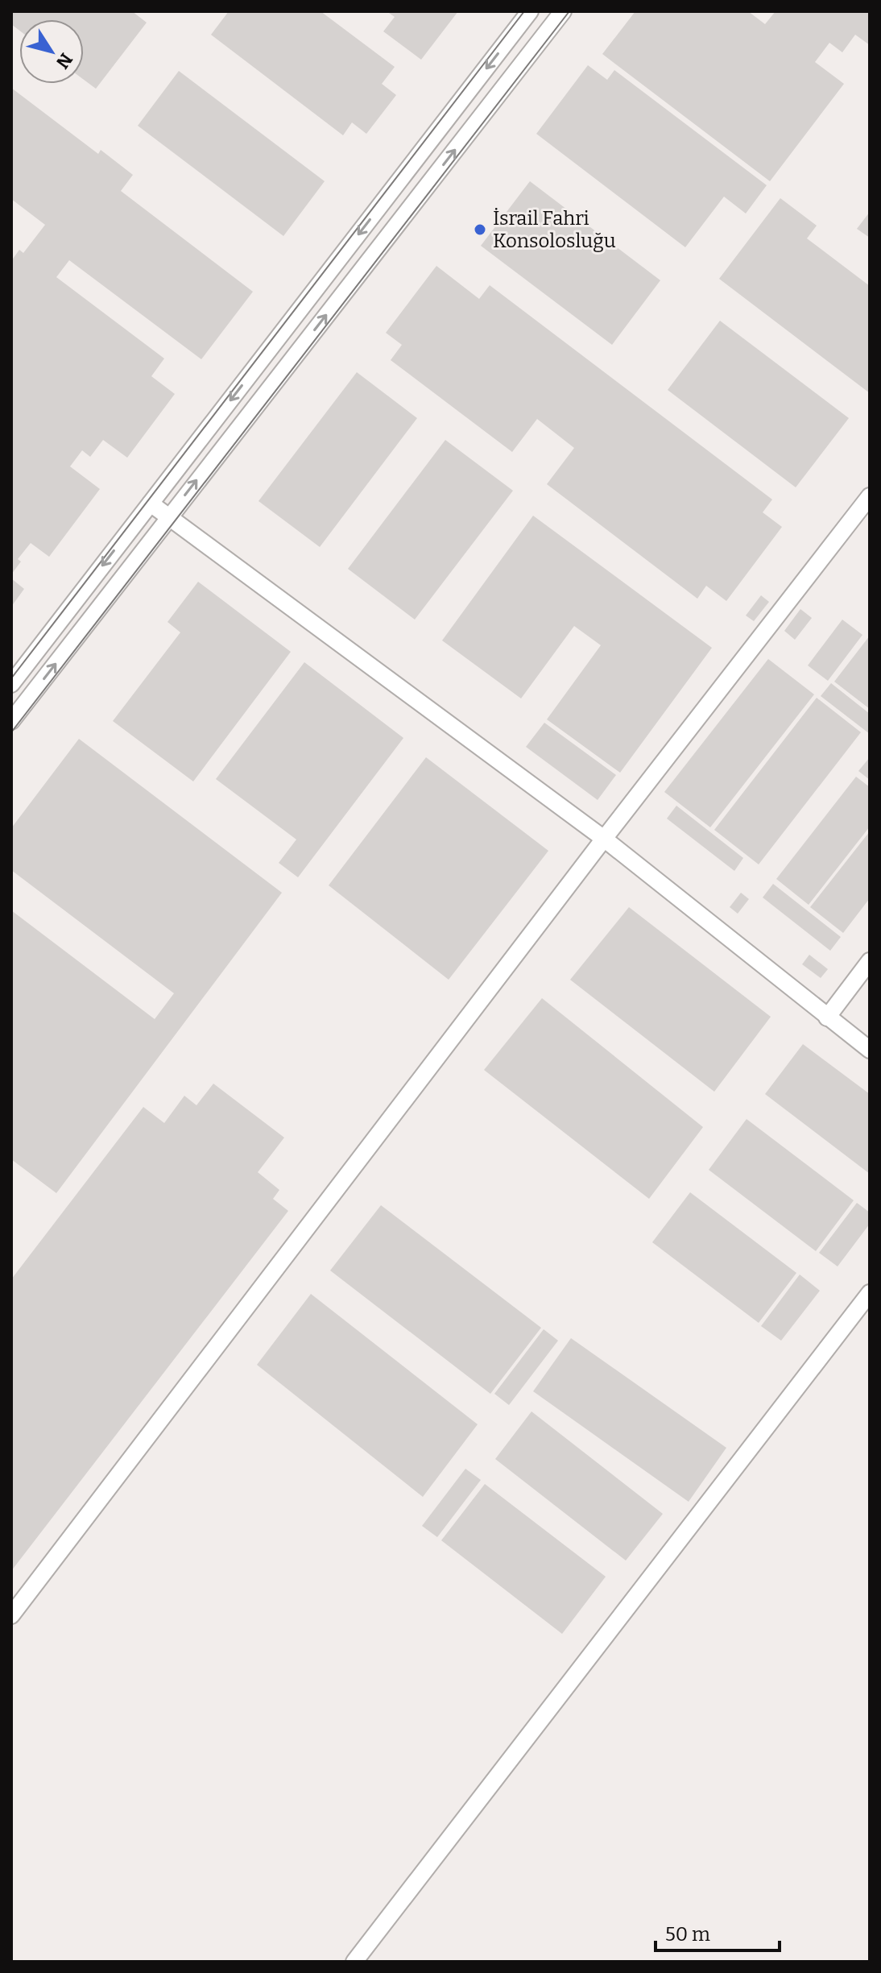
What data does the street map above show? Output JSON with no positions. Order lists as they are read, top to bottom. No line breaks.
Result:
{"places":["İsrail Fahri Konsolosluğu"],"scale_bar":"50 m","north":"bottom right"}
